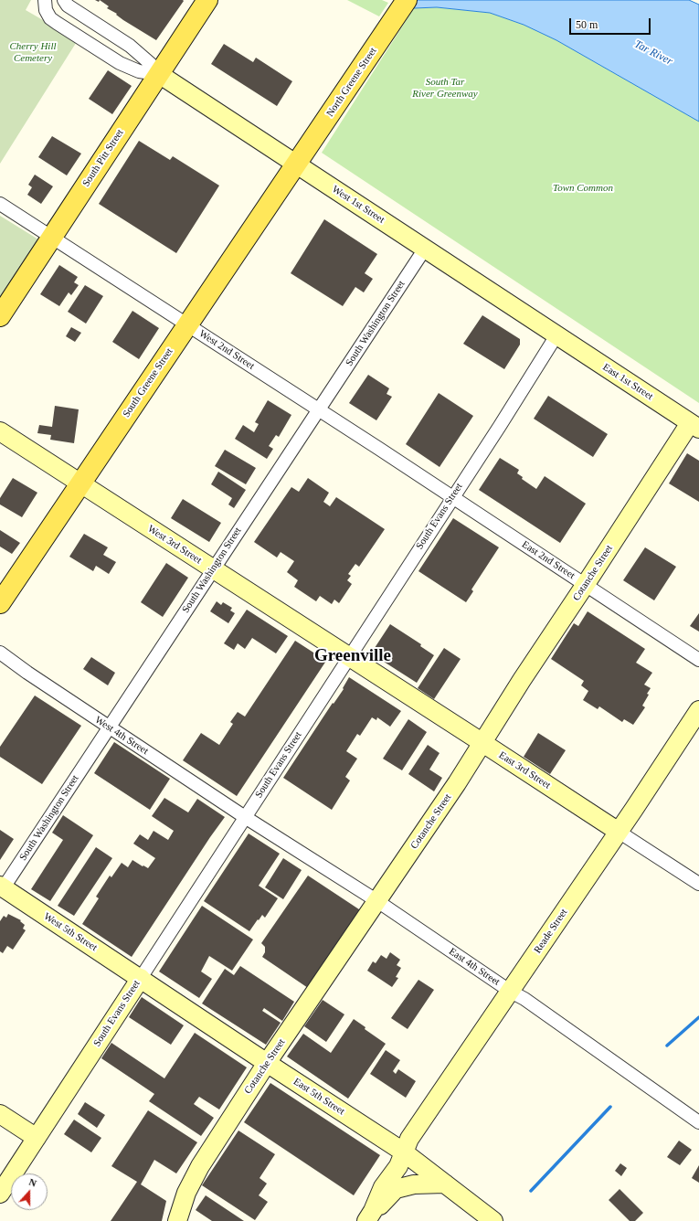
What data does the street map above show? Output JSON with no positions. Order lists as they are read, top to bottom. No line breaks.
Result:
{"streets":{"main road":["North Greene Street","South Pitt Street","South Greene Street"],"street":["West 1st Street","South Washington Street","West 2nd Street","East 1st Street","South Evans Street","West 3rd Street","East 2nd Street","Cotanche Street","West 4th Street","East 3rd Street","Reade Street","West 5th Street","East 4th Street","East 5th Street"]},"crossings":[["North Greene Street","West 1st Street"],["North Greene Street","South Greene Street"],["South Pitt Street","West 1st Street"],["South Pitt Street","West 2nd Street"],["West 1st Street","South Washington Street"],["West 1st Street","East 1st Street"],["West 1st Street","South Greene Street"],["West 1st Street","South Evans Street"],["South Washington Street","West 2nd Street"],["South Washington Street","West 3rd Street"],["South Washington Street","West 4th Street"],["South Washington Street","West 5th Street"],["West 2nd Street","South Greene Street"],["West 2nd Street","South Evans Street"],["West 2nd Street","East 2nd Street"],["East 1st Street","South Evans Street"],["East 1st Street","Cotanche Street"],["South Greene Street","West 3rd Street"],["South Evans Street","West 3rd Street"],["South Evans Street","East 2nd Street"],["South Evans Street","West 4th Street"],["South Evans Street","East 3rd Street"],["South Evans Street","West 5th Street"],["South Evans Street","East 4th Street"],["South Evans Street","East 5th Street"],["West 3rd Street","East 3rd Street"],["East 2nd Street","Cotanche Street"],["Cotanche Street","East 3rd Street"],["Cotanche Street","East 4th Street"],["Cotanche Street","East 5th Street"],["West 4th Street","East 4th Street"],["East 3rd Street","Reade Street"],["Reade Street","East 4th Street"],["Reade Street","East 5th Street"],["West 5th Street","East 5th Street"]],"districts":["Greenville"],"water":["Tar River"],"parks":["Cherry Hill Cemetery","South Tar River Greenway","Town Common"],"scale_bar":"50 m","north":"top"}
